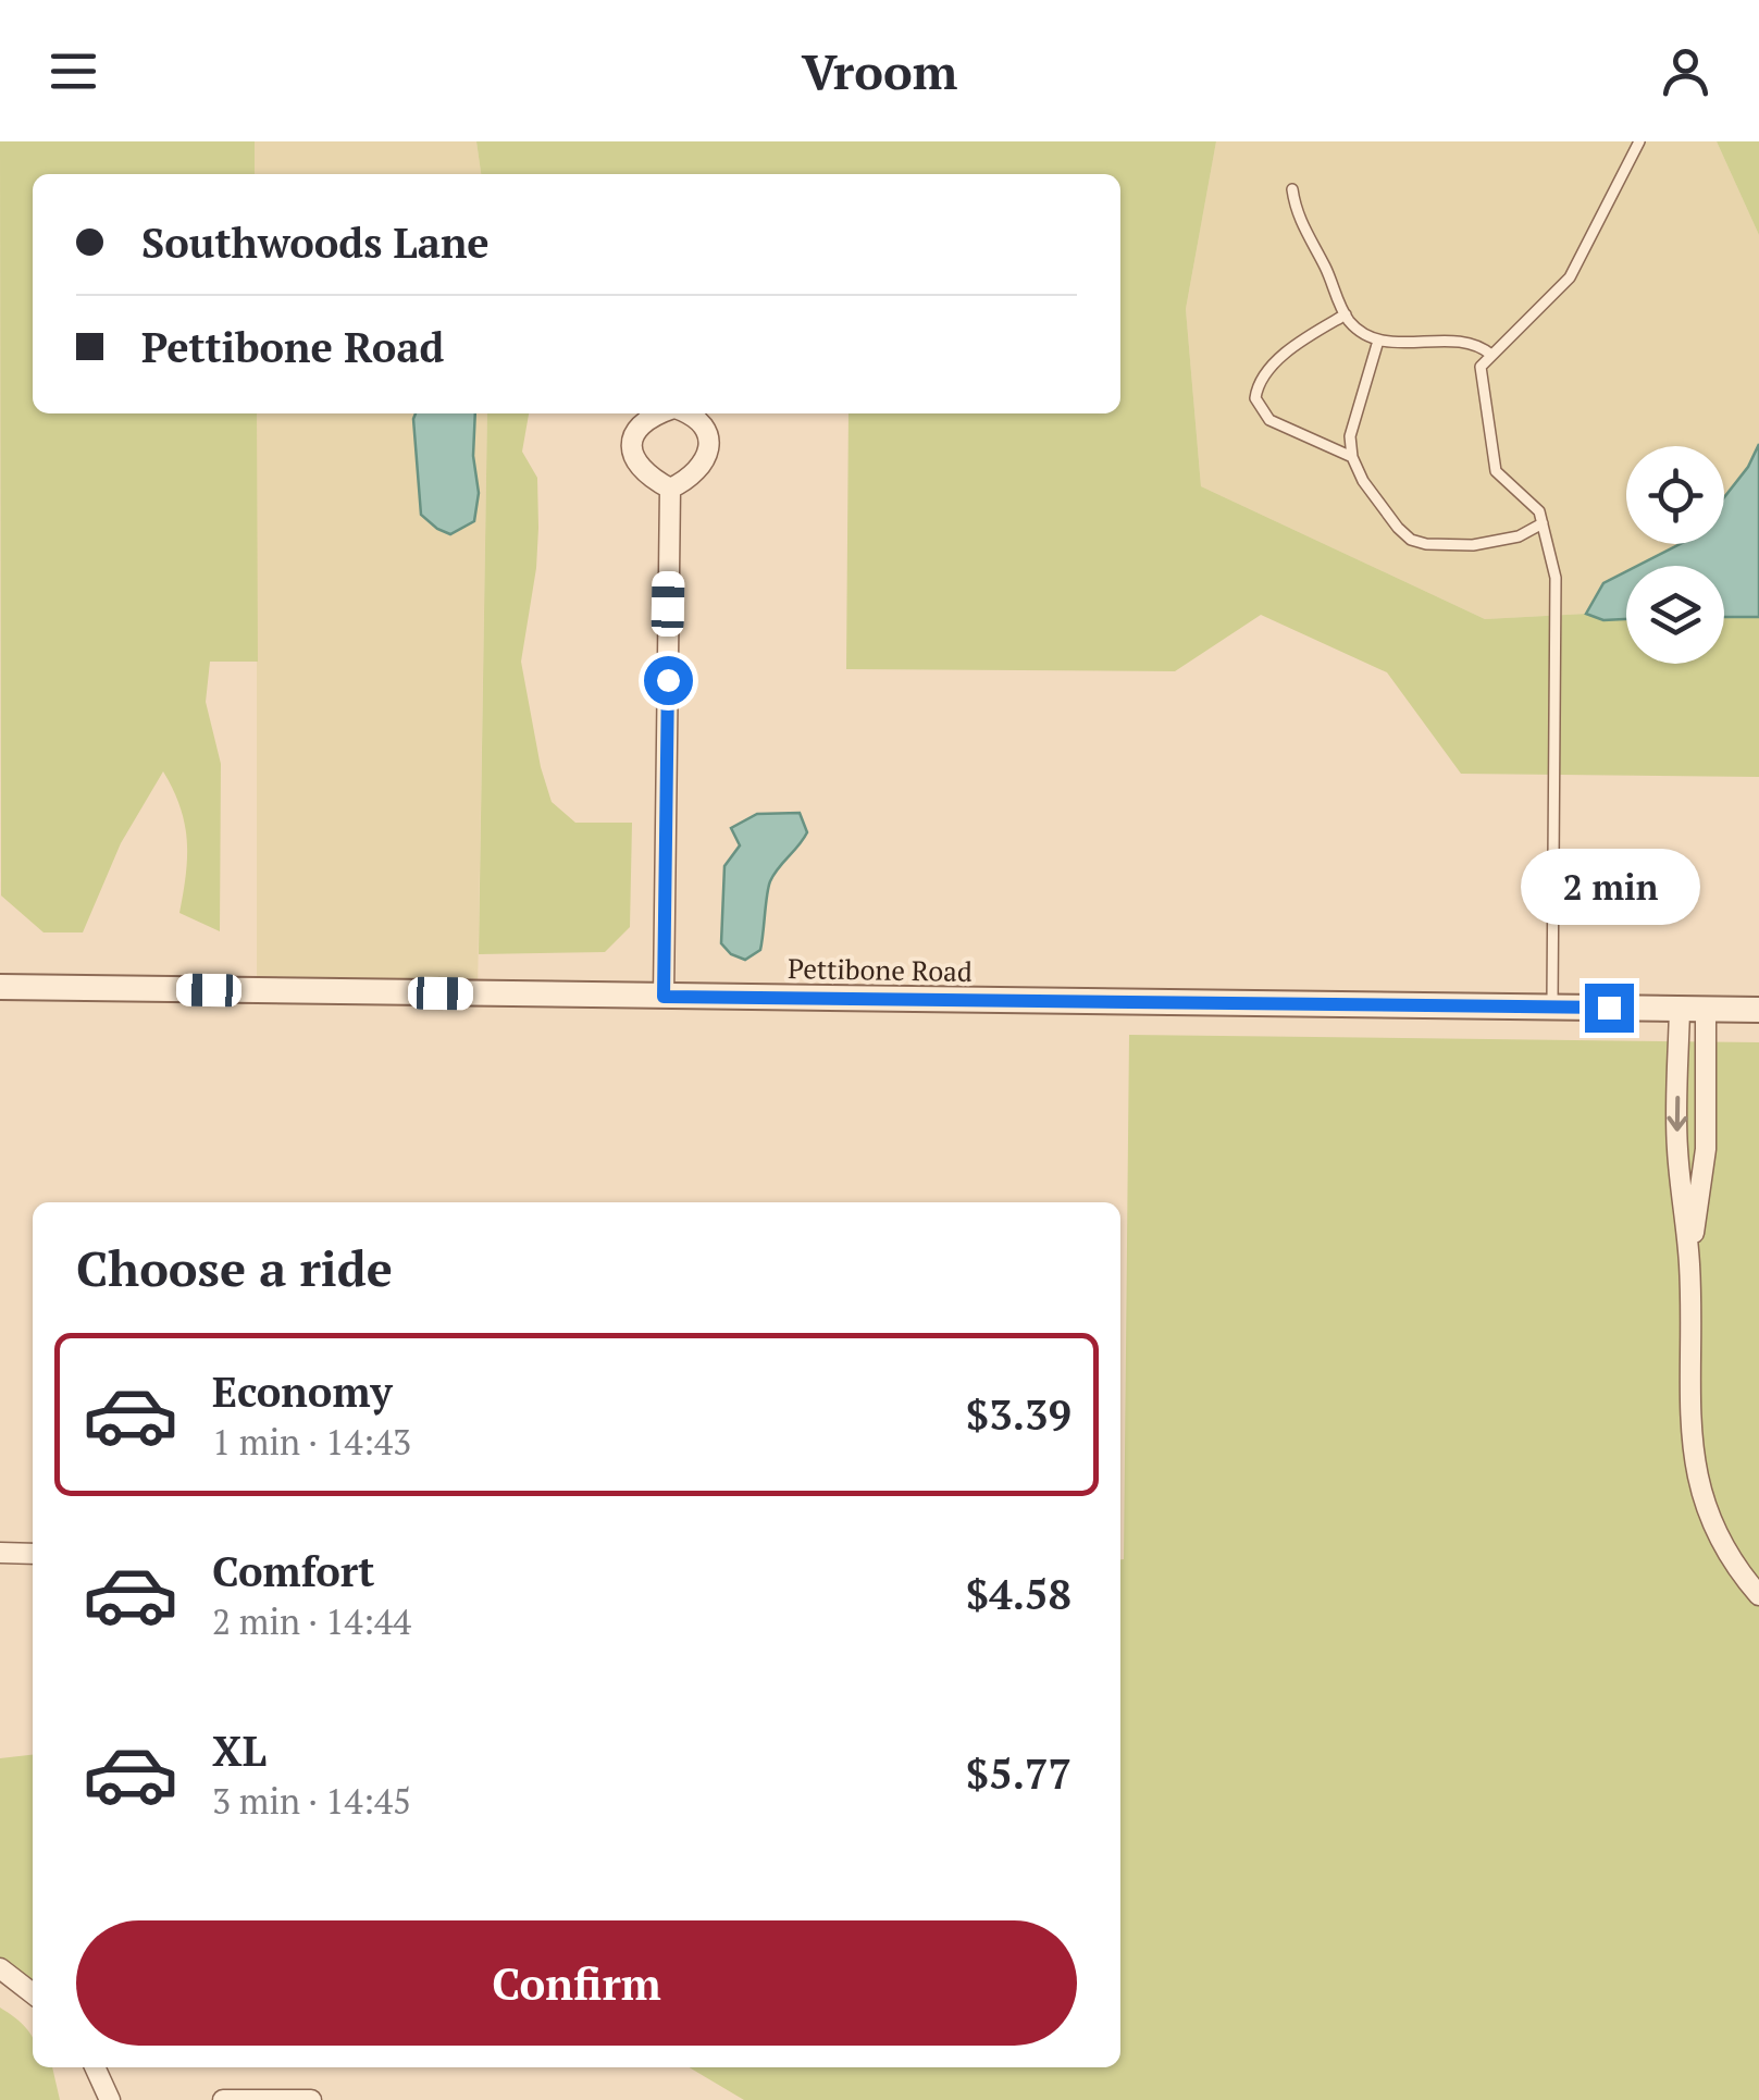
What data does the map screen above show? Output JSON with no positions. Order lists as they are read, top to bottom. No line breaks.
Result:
{"streets":{"street":["Pettibone Road"]},"page":{"header":"Vroom","banner":["Southwoods Lane","Pettibone Road"],"bubble":"2 min","heading":"Choose a ride","list":[{"name":"Economy","note":"1 min · 14:43","value":"$3.39"},{"name":"Comfort","note":"2 min · 14:44","value":"$4.58"},{"name":"XL","note":"3 min · 14:45","value":"$5.77"}],"buttons":"Confirm"}}
